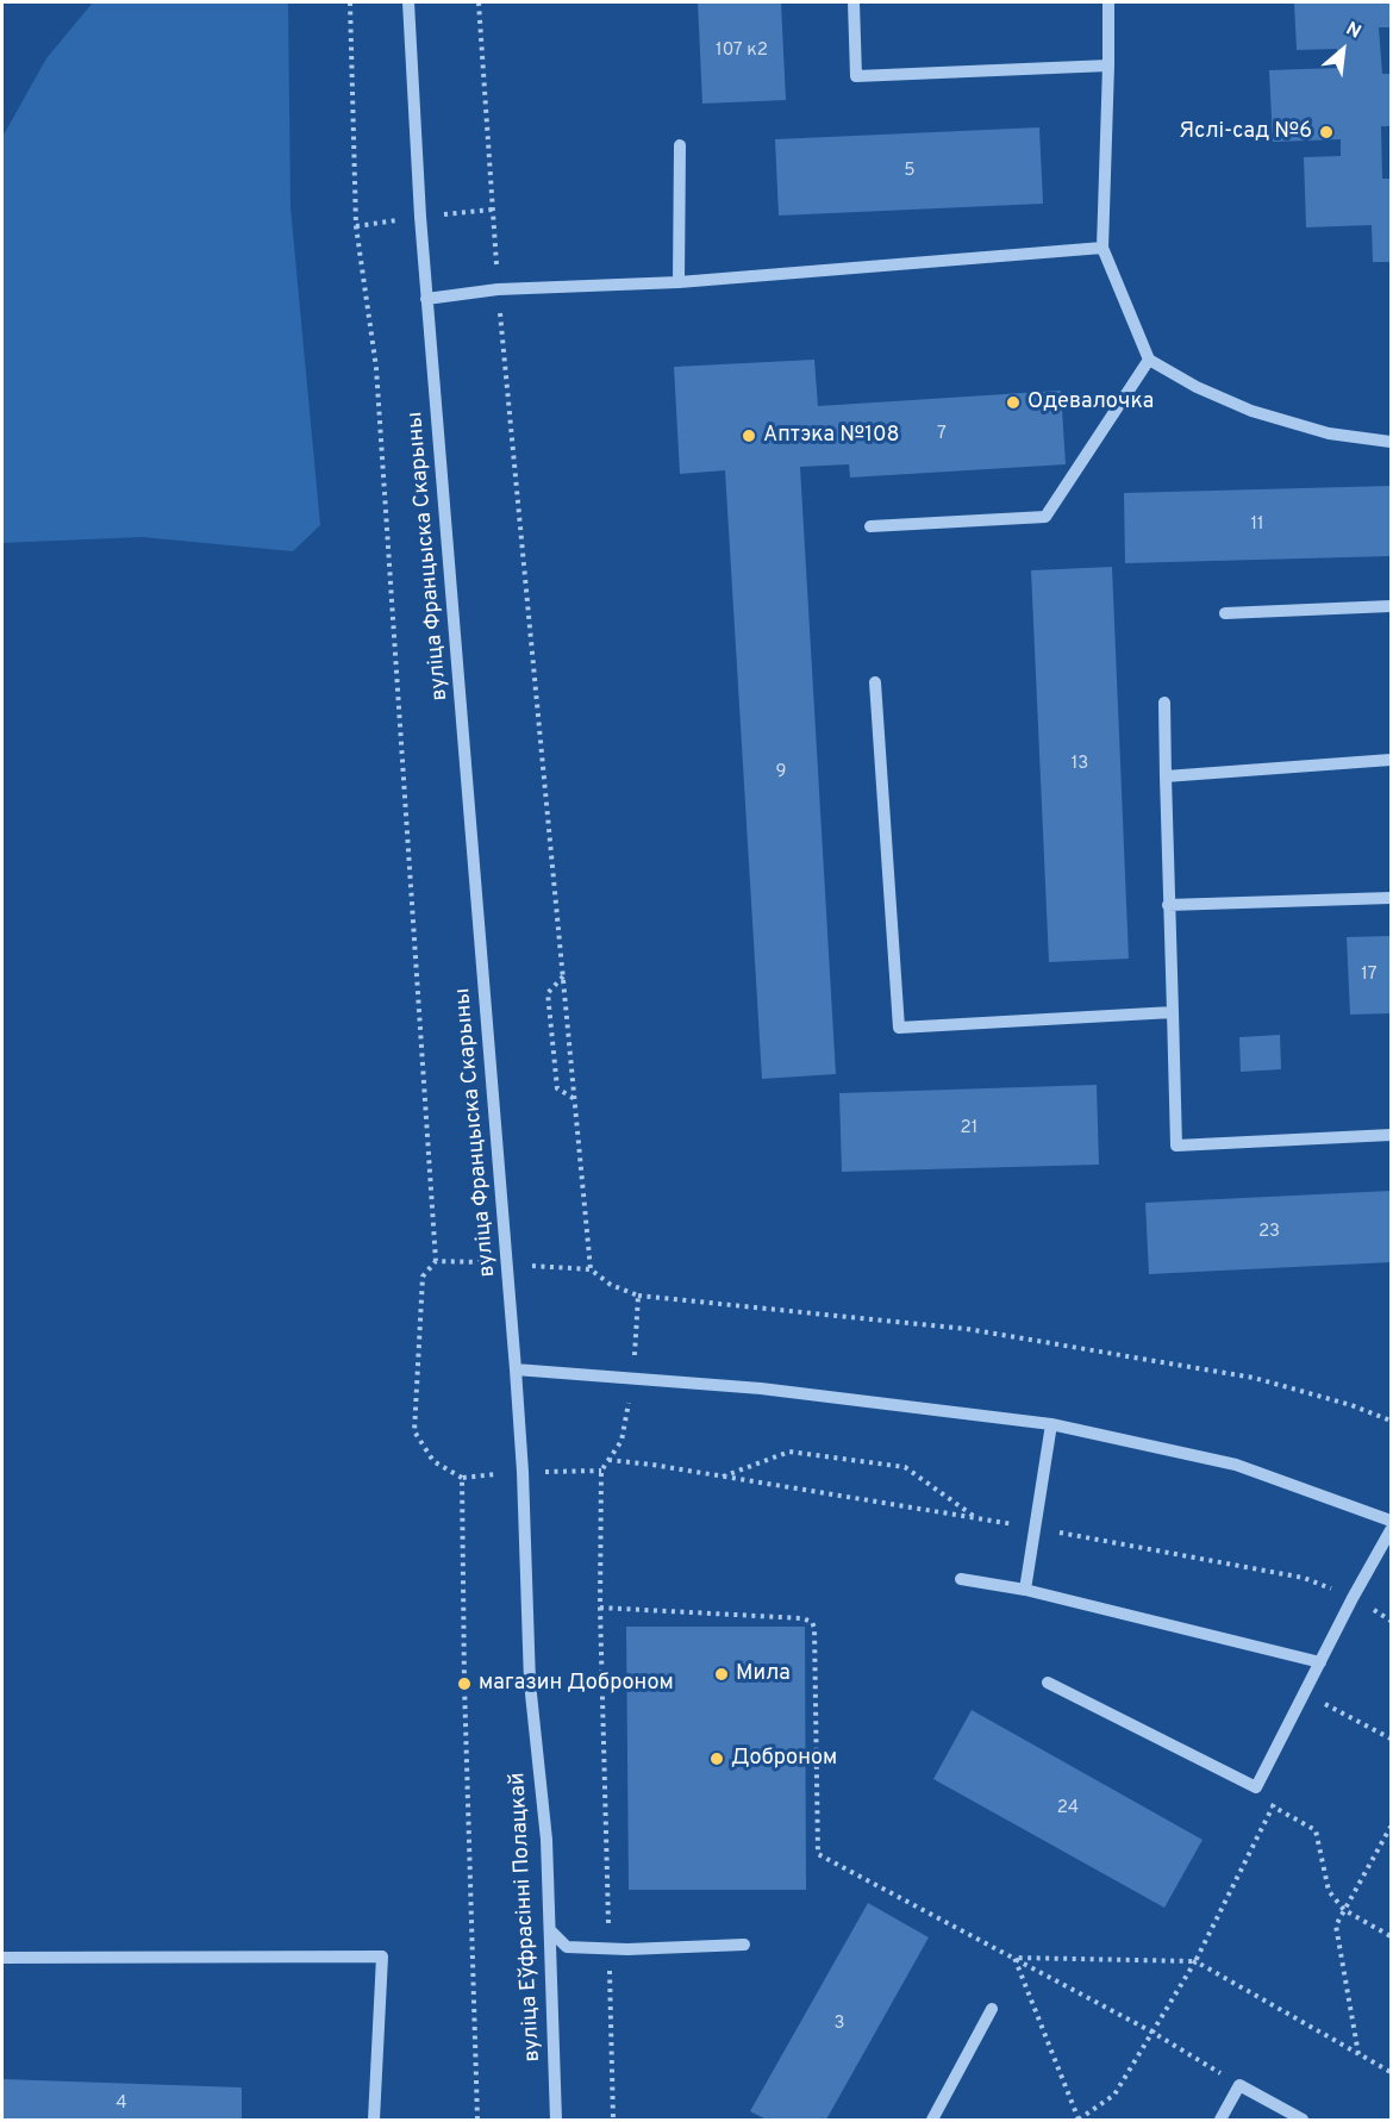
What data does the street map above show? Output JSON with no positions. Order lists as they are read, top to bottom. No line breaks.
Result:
{"streets":{"street":["вуліца Францыска Скарыны","вуліца Еўфрасінні Полацкай"]},"crossings":[["вуліца Францыска Скарыны","вуліца Еўфрасінні Полацкай"]],"places":["Яслі-сад №6","Одевалочка","Аптэка №108","Мила","магазин Доброном","Доброном"],"house_numbers":["107 к2","5","7","11","13","9","17","21","23","24","3","4"],"north":"top right"}
